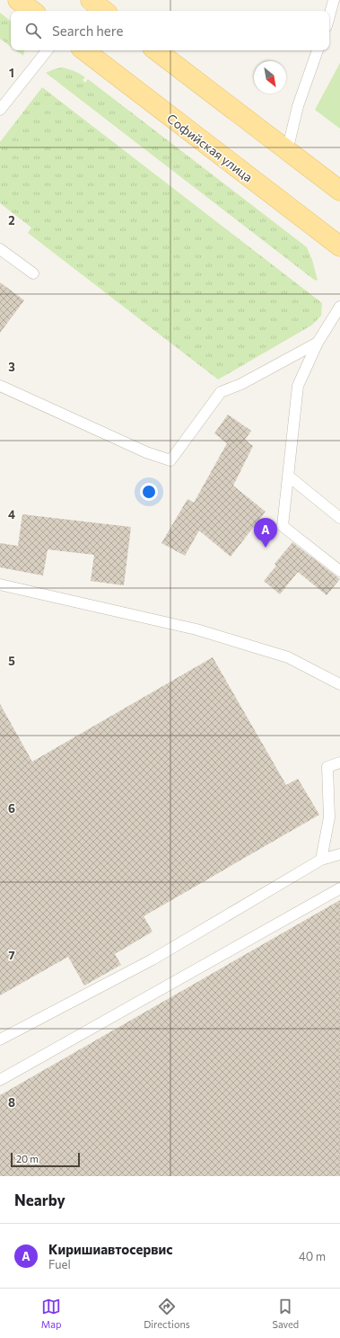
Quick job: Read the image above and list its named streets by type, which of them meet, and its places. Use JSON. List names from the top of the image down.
{
  "streets": {
    "main road": ["Софийская улица"]
  },
  "scale_bar": "20 m",
  "north": "bottom right",
  "page": {
    "search": "Search here",
    "pins": "A",
    "scale": "20 m",
    "heading": "Nearby",
    "list": [
      {
        "mark": "A",
        "name": "Киришиавтосервис",
        "note": "Fuel",
        "value": "40 m"
      }
    ],
    "nav": ["Map", "Directions", "Saved"]
  },
  "grid": {
    "rows": [
      "1",
      "2",
      "3",
      "4",
      "5",
      "6",
      "7",
      "8"
    ]
  }
}
